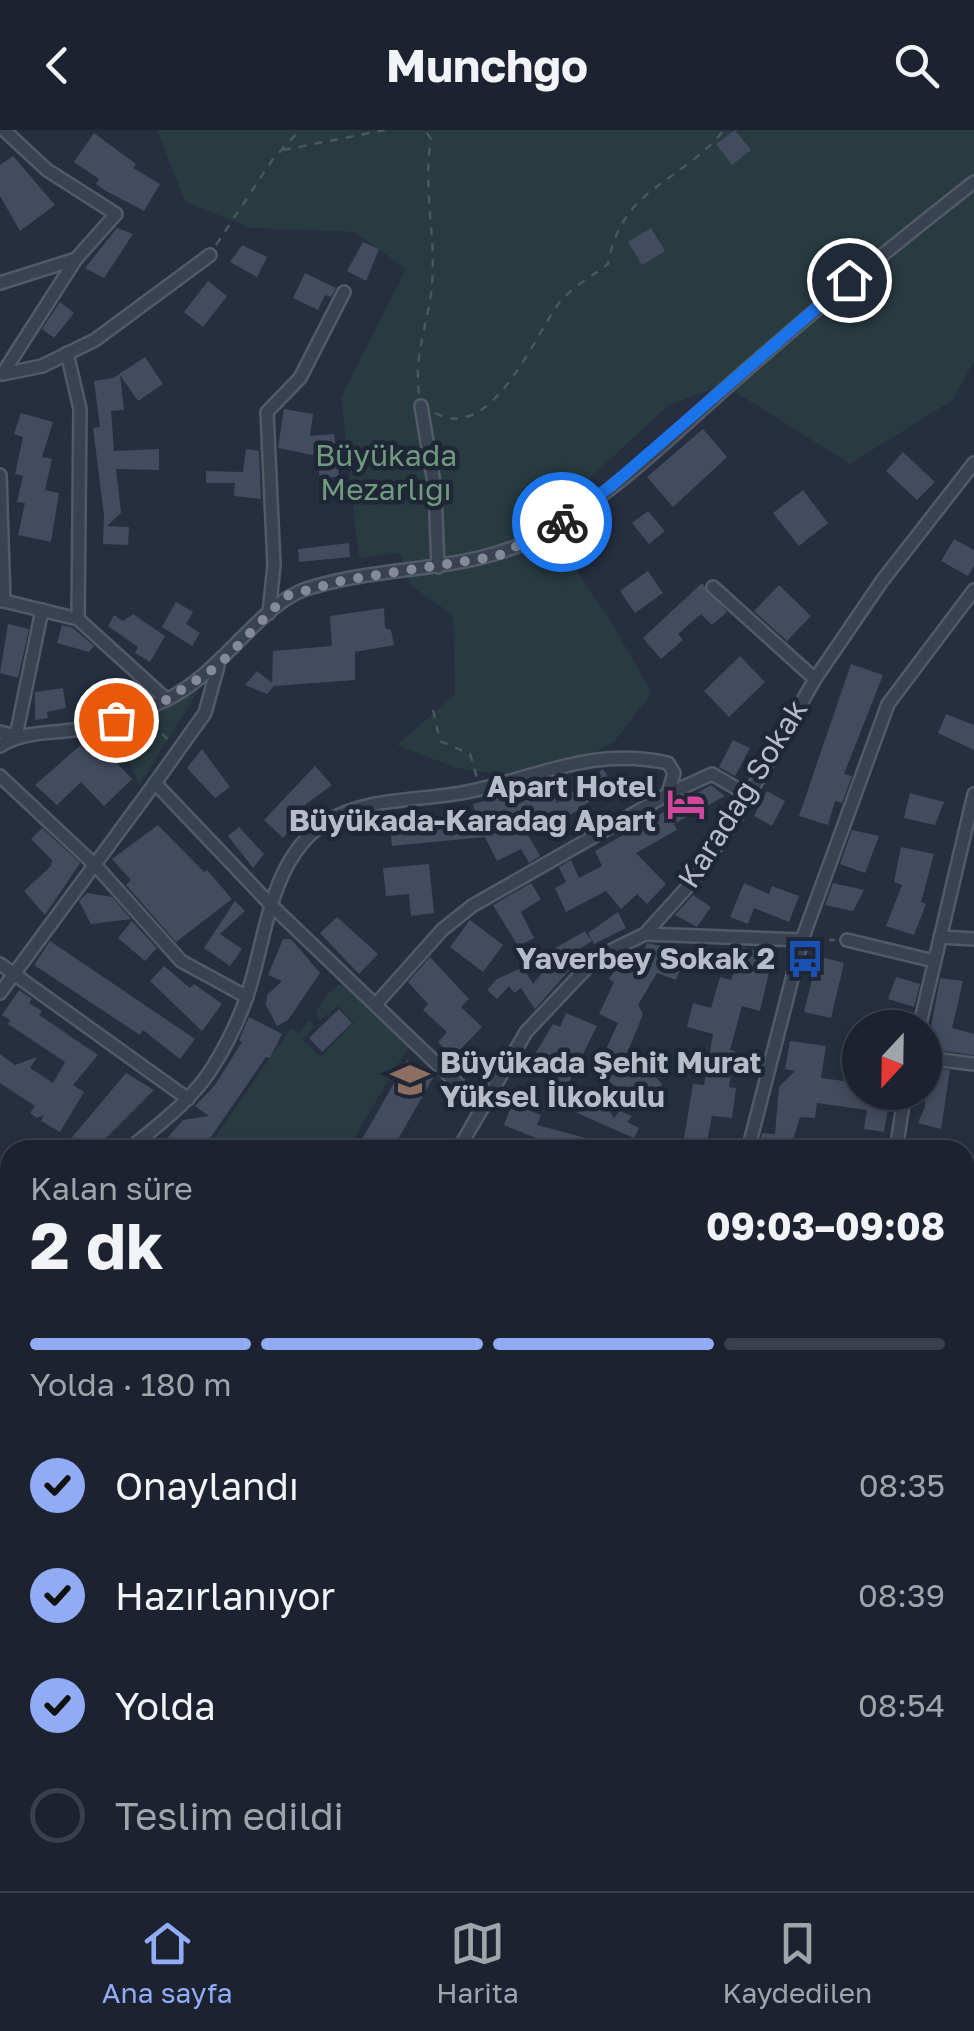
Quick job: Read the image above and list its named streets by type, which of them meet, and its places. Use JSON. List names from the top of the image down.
{
  "streets": {
    "street": ["Karadağ Sokak"]
  },
  "parks": ["Büyükada Mezarlığı"],
  "places": {
    "hotel": ["Apart Hotel Büyükada-Karadağ Apart"],
    "bus stop": ["Yaverbey Sokak 2"],
    "school or university": ["Büyükada Şehit Murat Yüksel İlkokulu"]
  },
  "north": "bottom",
  "page": {
    "header": "Munchgo",
    "heading": ["2 dk", "Kalan süre", "09:03–09:08"],
    "bar": "Yolda · 180 m",
    "list": [
      ["Onaylandı", "08:35"],
      ["Hazırlanıyor", "08:39"],
      ["Yolda", "08:54"],
      "Teslim edildi"
    ],
    "tabs": ["Ana sayfa", "Harita", "Kaydedilen"]
  }
}
